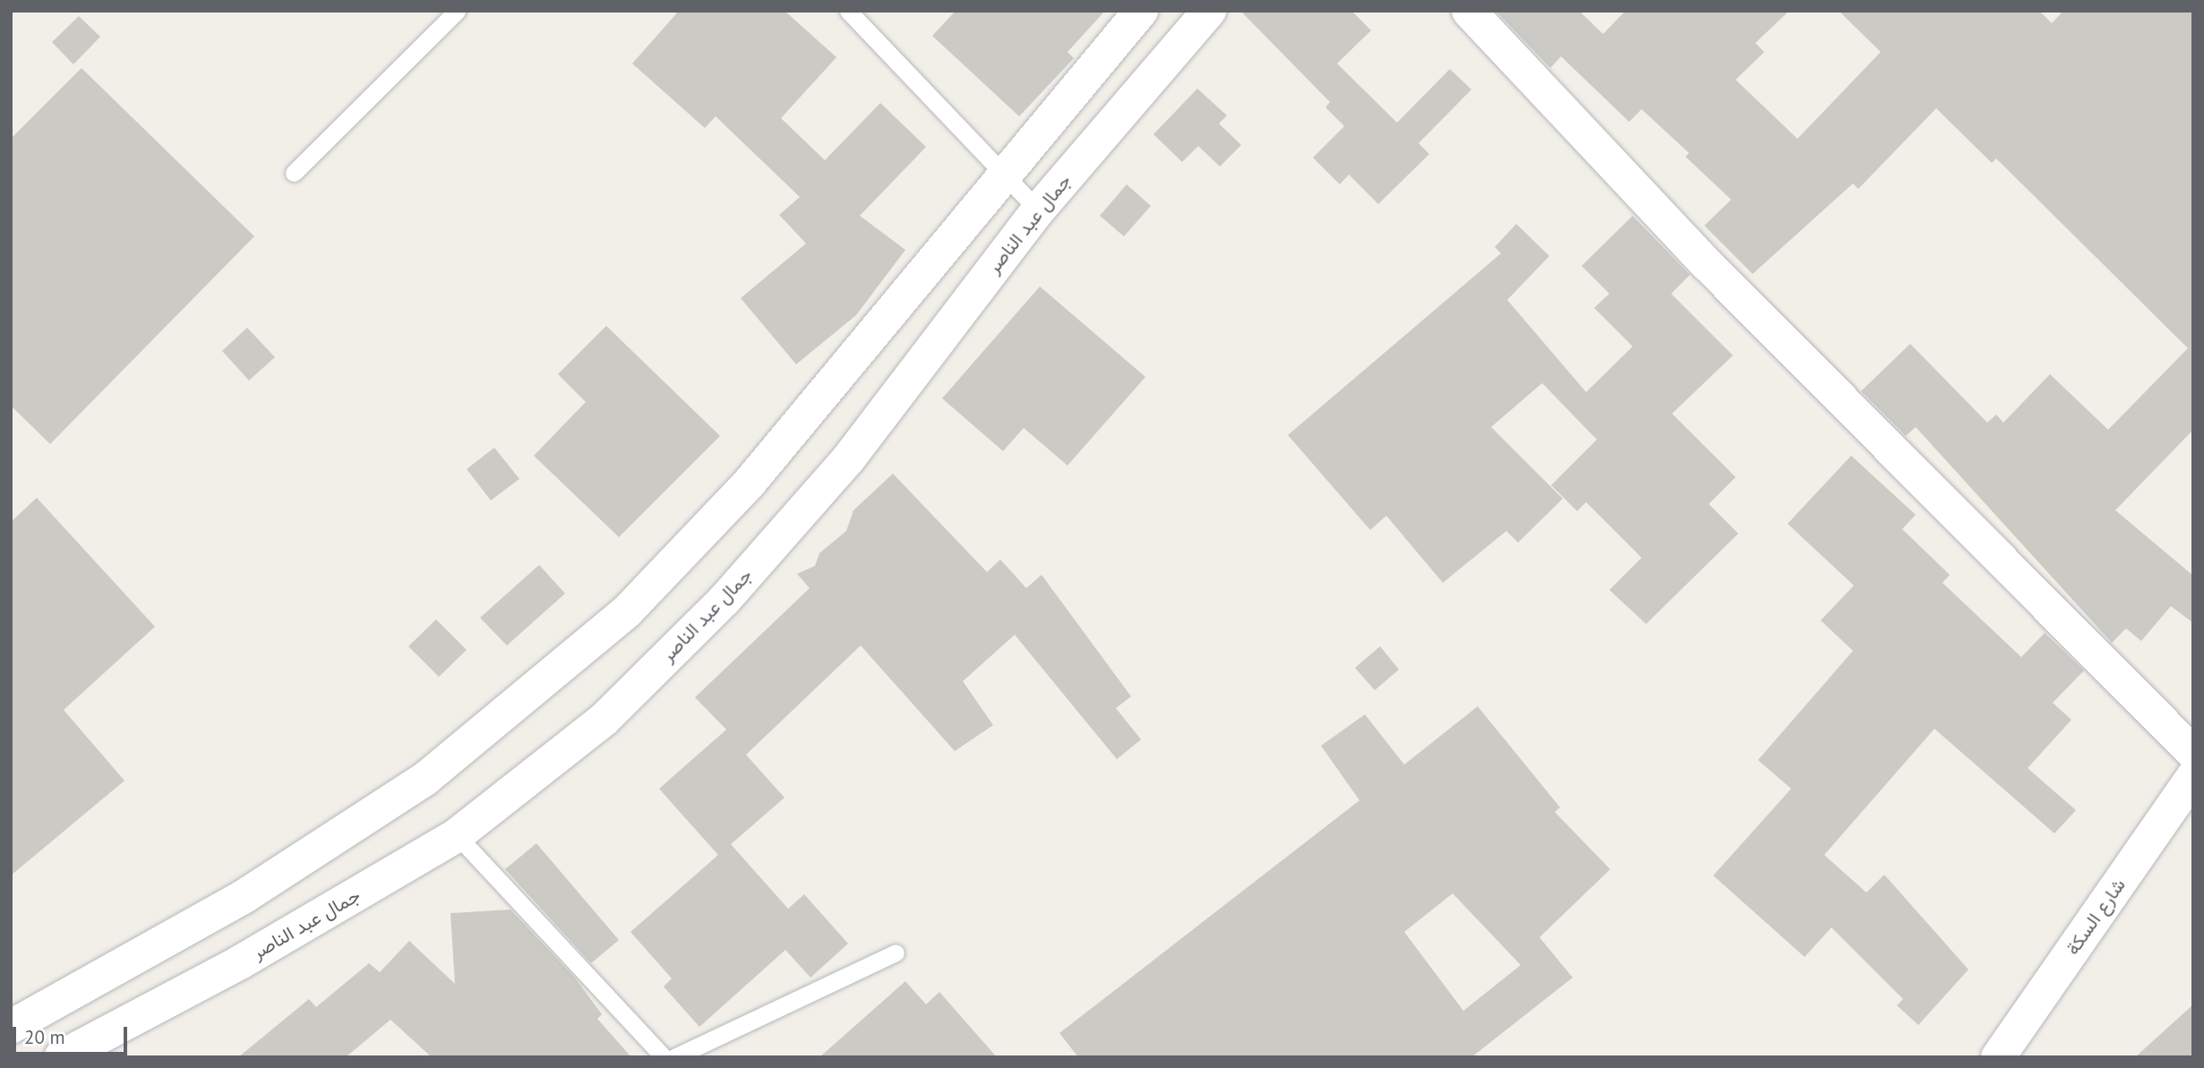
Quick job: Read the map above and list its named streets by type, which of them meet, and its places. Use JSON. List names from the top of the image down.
{
  "streets": {
    "main road": ["جمال عبد الناصر", "شارع السكة"]
  },
  "scale_bar": "20 m"
}
